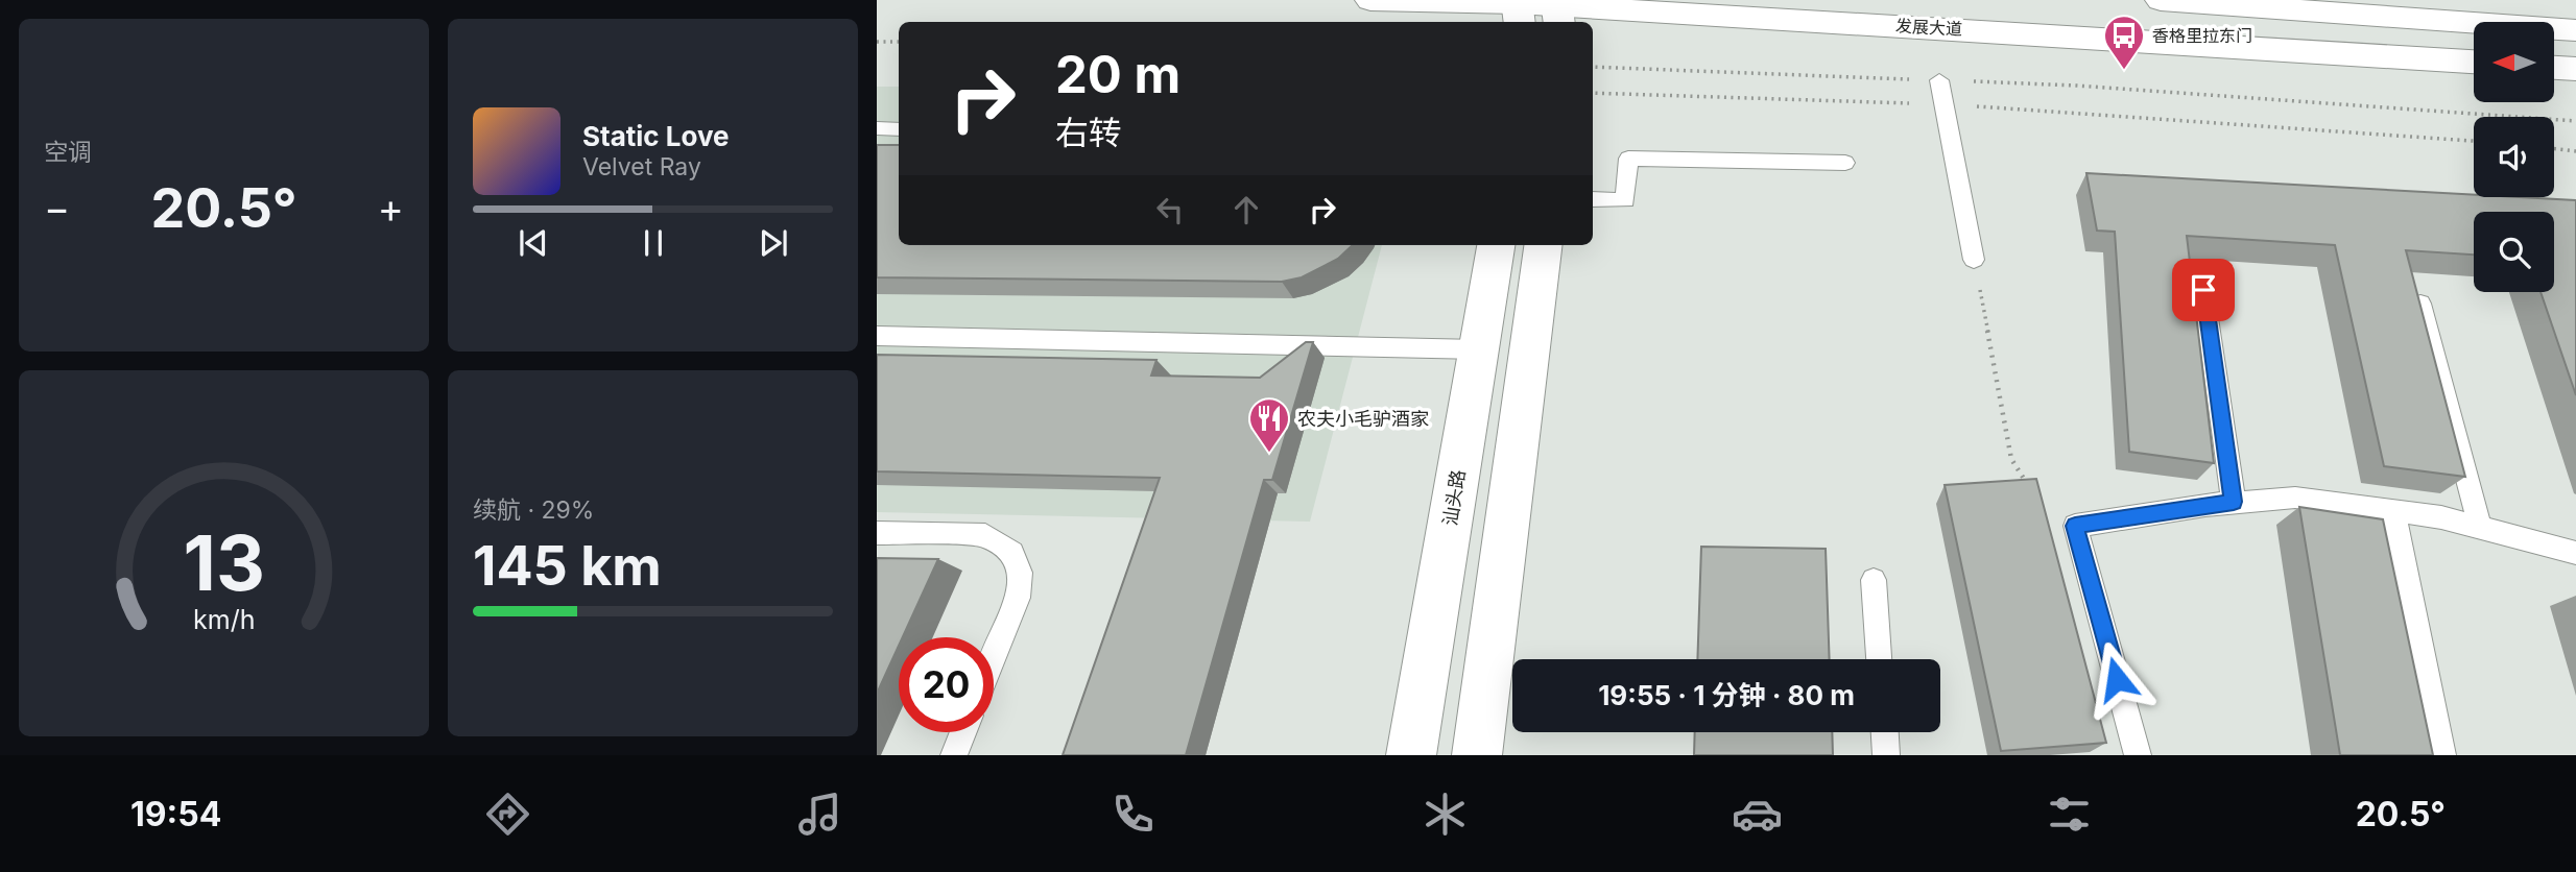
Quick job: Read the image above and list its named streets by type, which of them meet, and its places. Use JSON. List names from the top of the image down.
{
  "streets": {
    "main road": ["发展大道", "汕头路"]
  },
  "places": {
    "bus stop": ["香格里拉东门"],
    "restaurant": ["农夫小毛驴酒家"]
  },
  "north": "left",
  "page": {
    "tile": [
      "空调",
      ["续航 · 29%", "145 km"]
    ],
    "turn": ["20 m", "右转"],
    "song": ["Static Love", "Velvet Ray"],
    "heat": ["−", "20.5°", "+"],
    "limit": "20",
    "trip": "19:55 · 1 分钟 · 80 m",
    "tabs": ["19:54", "20.5°"],
    "gauge": ["13", "km/h"]
  }
}
